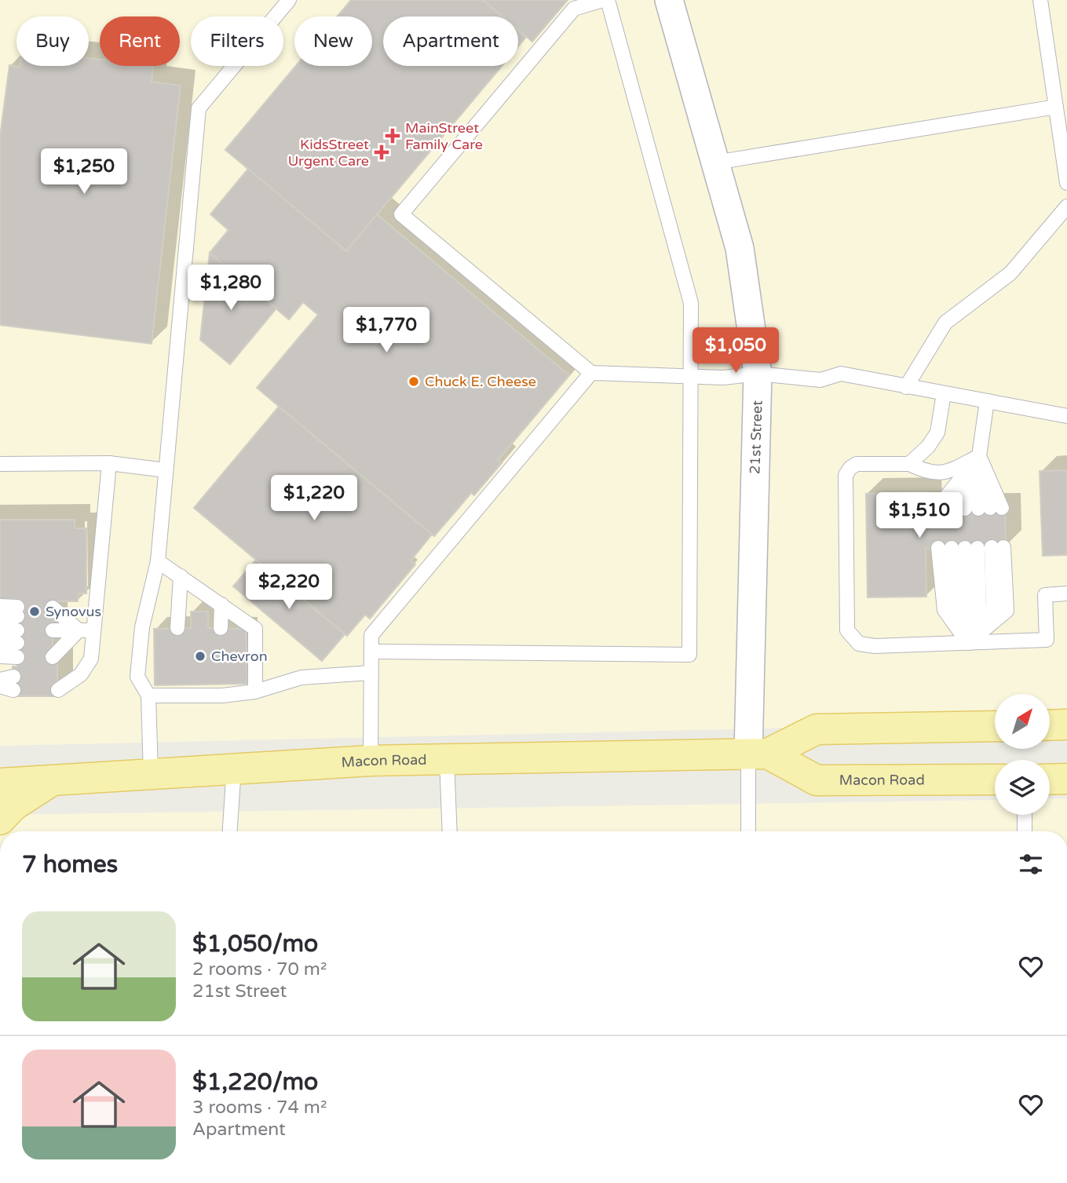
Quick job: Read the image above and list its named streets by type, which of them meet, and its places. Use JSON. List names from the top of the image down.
{
  "streets": {
    "main road": ["Macon Road"],
    "street": ["21st Street"]
  },
  "crossings": [
    ["21st Street", "Macon Road"]
  ],
  "places": {
    "health": ["MainStreet Family Care", "KidsStreet Urgent Care"],
    "other": ["Chuck E. Cheese", "Synovus", "Chevron"]
  },
  "north": "top right",
  "page": {
    "chip": [
      "Buy",
      "Rent",
      "Filters",
      "New",
      "Apartment"
    ],
    "price": [
      "$1,250",
      "$1,280",
      "$1,770",
      "$1,050",
      "$1,220",
      "$1,510",
      "$2,220"
    ],
    "heading": "7 homes",
    "list": [
      {
        "name": "$1,050/mo",
        "note": "2 rooms · 70 m² · 21st Street"
      },
      {
        "name": "$1,220/mo",
        "note": "3 rooms · 74 m² · Apartment"
      }
    ]
  }
}
